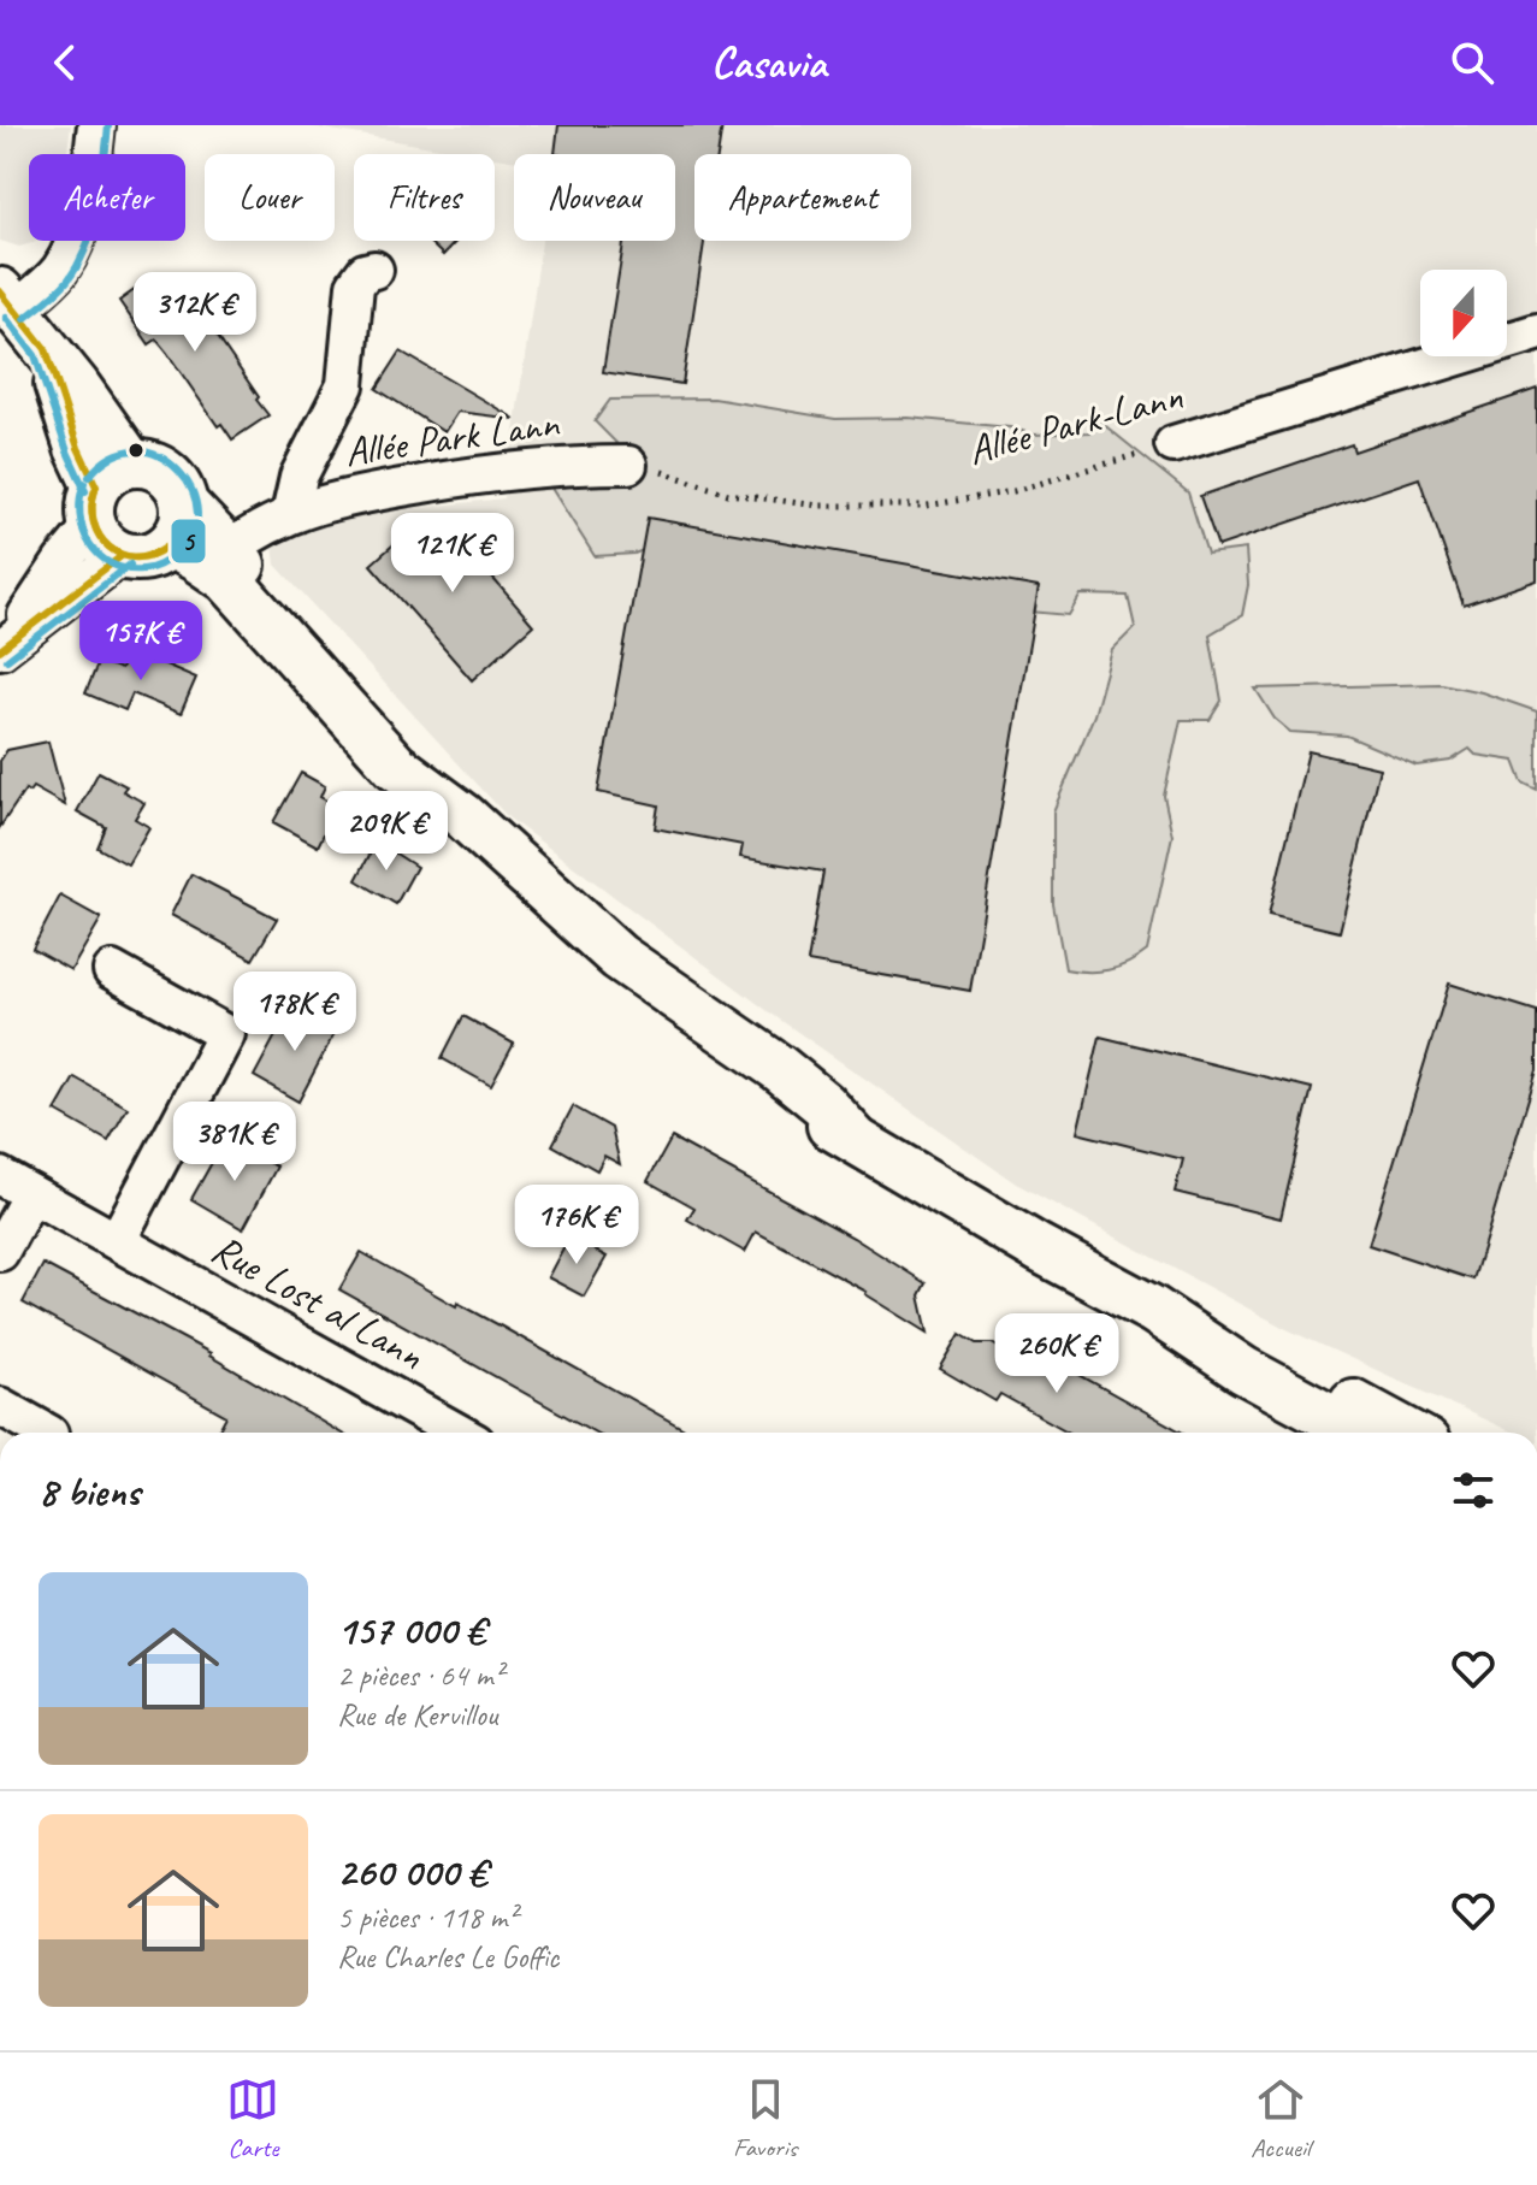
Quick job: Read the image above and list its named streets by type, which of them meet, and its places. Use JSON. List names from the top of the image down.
{
  "streets": {
    "street": ["Allée Park-Lann", "Allée Park Lann", "Rue Lost al Lann"]
  },
  "crossings": [
    ["Allée Park-Lann", "Allée Park Lann"]
  ],
  "lines": ["transit line 5"],
  "north": "bottom",
  "page": {
    "header": "Casavia",
    "chip": [
      "Acheter",
      "Louer",
      "Filtres",
      "Nouveau",
      "Appartement"
    ],
    "price": [
      "312K €",
      "121K €",
      "157K €",
      "209K €",
      "178K €",
      "381K €",
      "176K €",
      "260K €"
    ],
    "heading": "8 biens",
    "list": [
      {
        "name": "157 000 €",
        "note": "2 pièces · 64 m² · Rue de Kervillou"
      },
      {
        "name": "260 000 €",
        "note": "5 pièces · 118 m² · Rue Charles Le Goffic"
      }
    ],
    "tabs": ["Carte", "Favoris", "Accueil"]
  }
}
